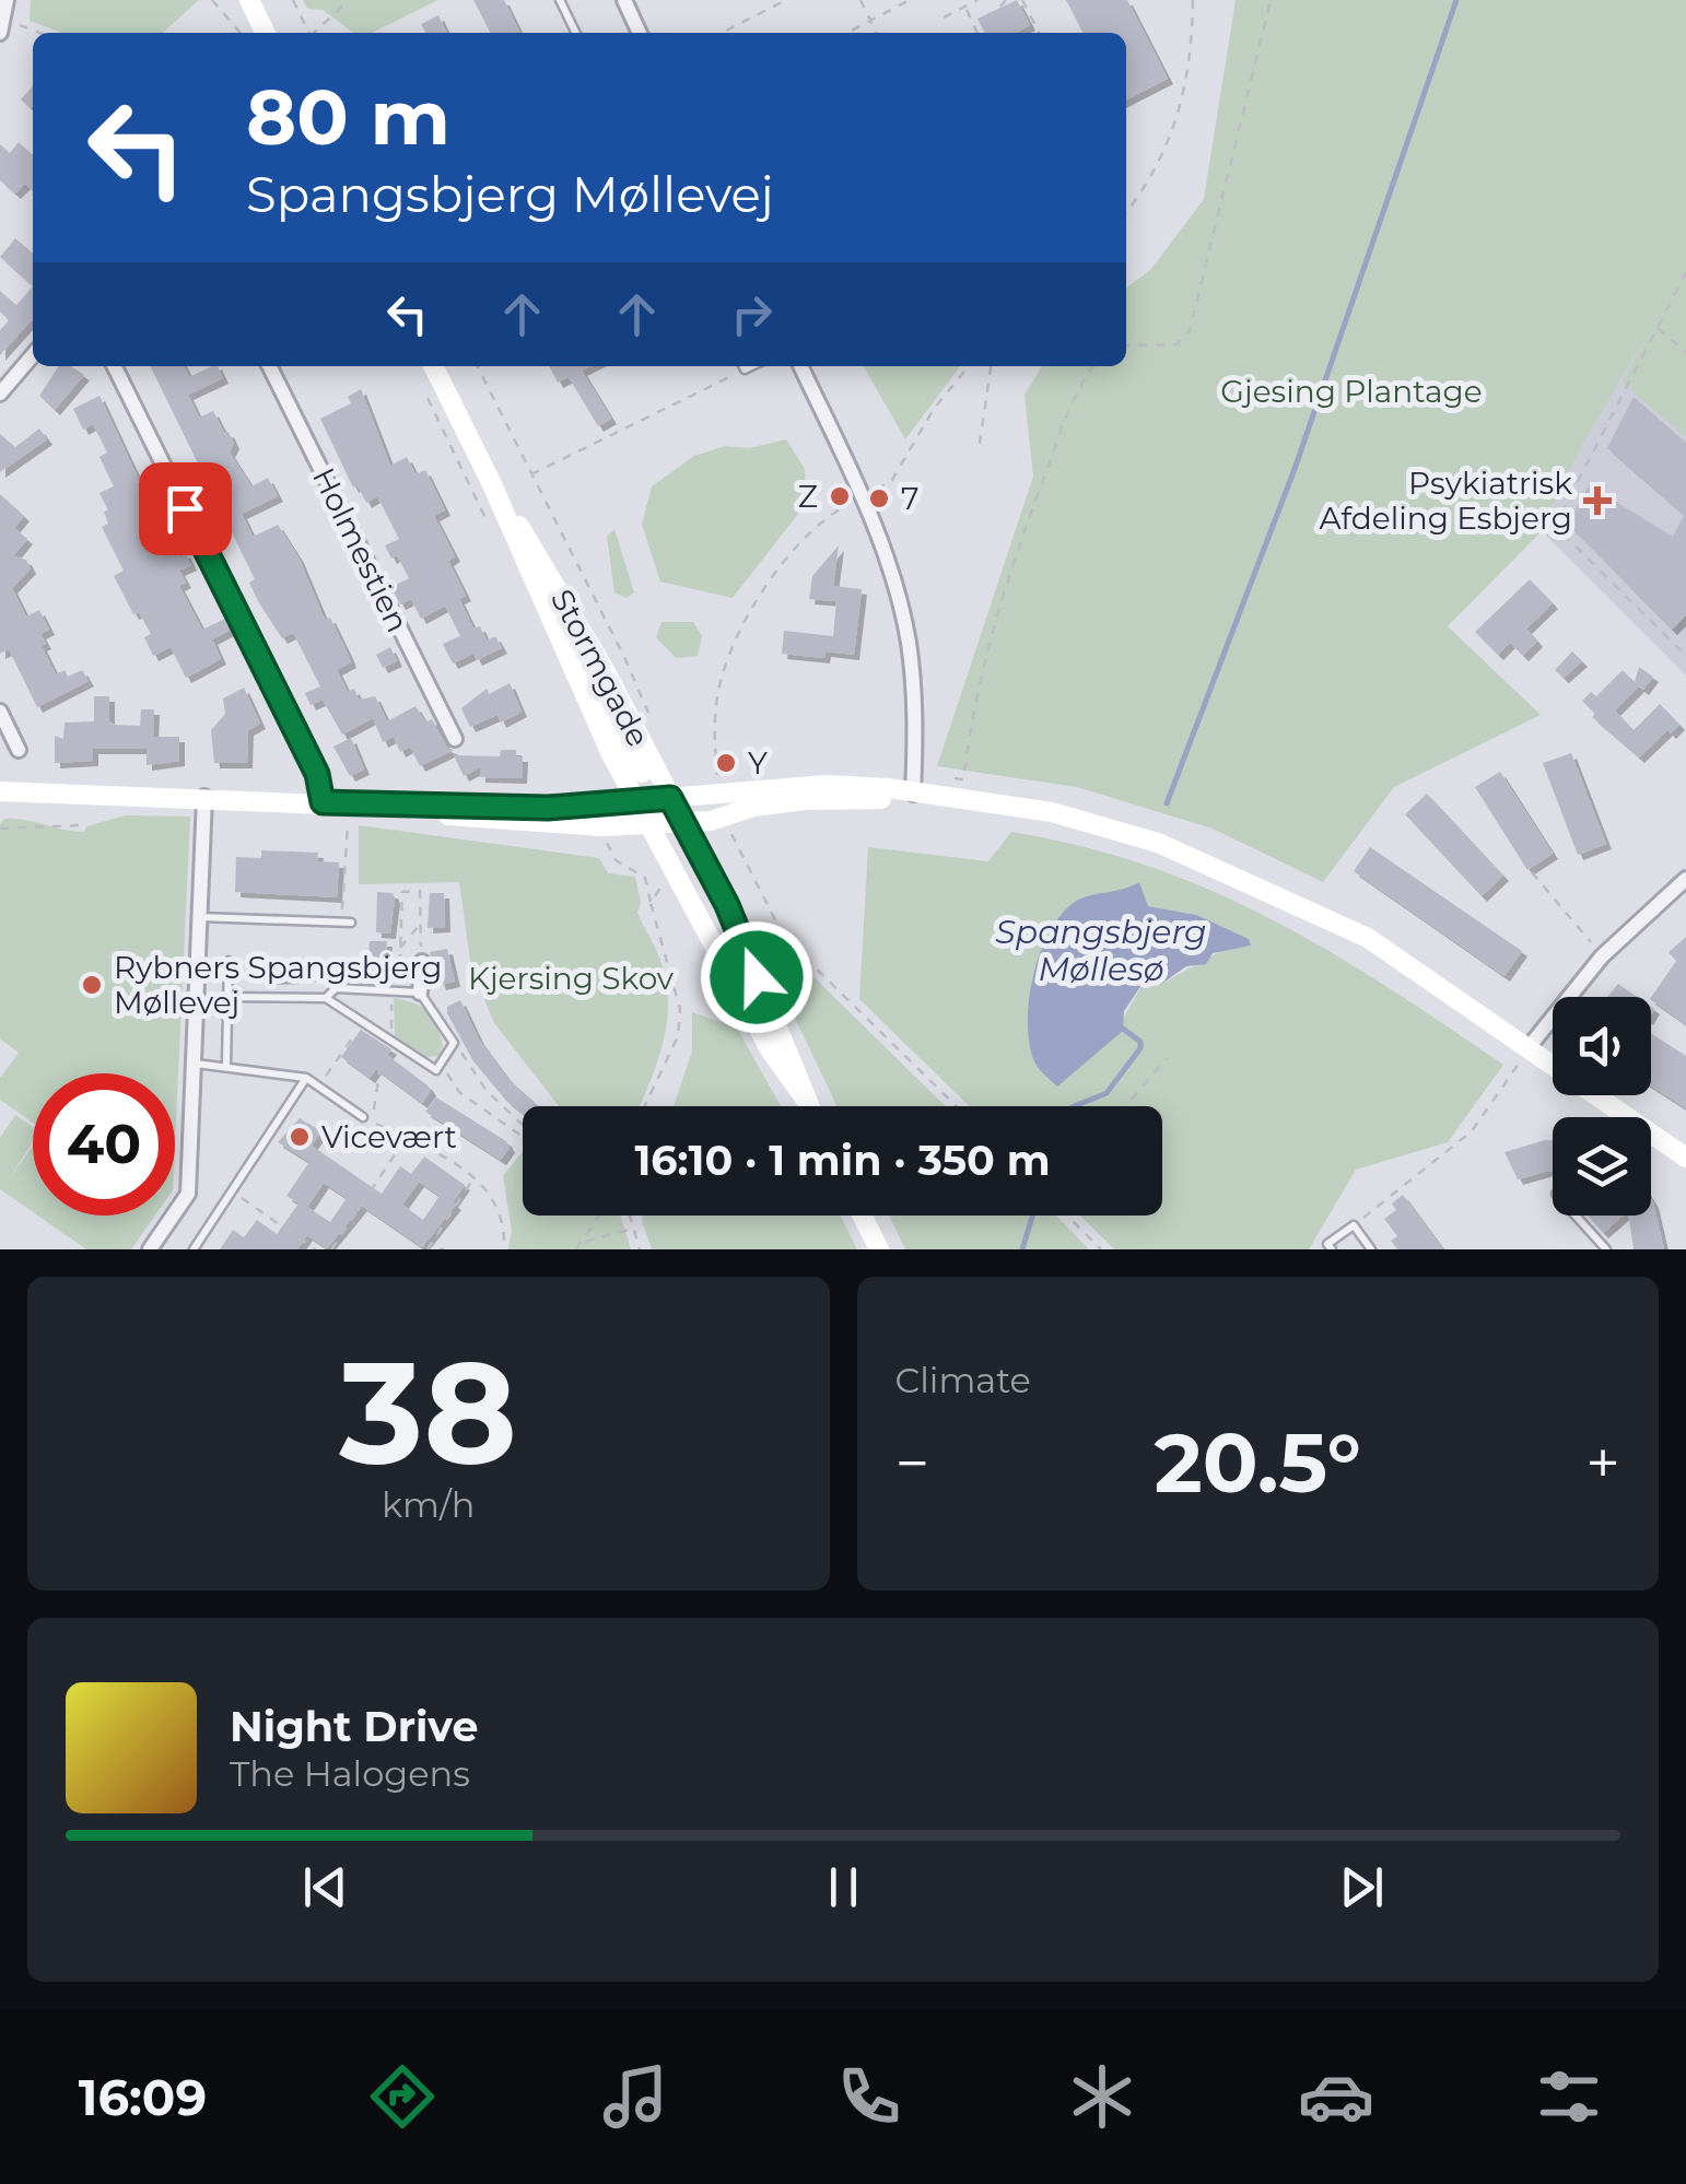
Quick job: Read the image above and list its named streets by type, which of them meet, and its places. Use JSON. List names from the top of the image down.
{
  "streets": {
    "street": ["Holmestien", "Stormgade"]
  },
  "water": ["Spangsbjerg Møllesø"],
  "parks": ["Gjesing Plantage", "Kjersing Skov"],
  "places": {
    "other": [
      "Z",
      "7",
      "Y",
      "Rybners Spangsbjerg Møllevej",
      "Vicevært"
    ],
    "health": ["Psykiatrisk Afdeling Esbjerg"]
  },
  "page": {
    "turn": ["80 m", "Spangsbjerg Møllevej"],
    "limit": "40",
    "trip": "16:10 · 1 min · 350 m",
    "tile": [
      ["38", "km/h"],
      "Climate"
    ],
    "heat": ["−", "20.5°", "+"],
    "song": ["Night Drive", "The Halogens"],
    "tabs": "16:09"
  }
}
